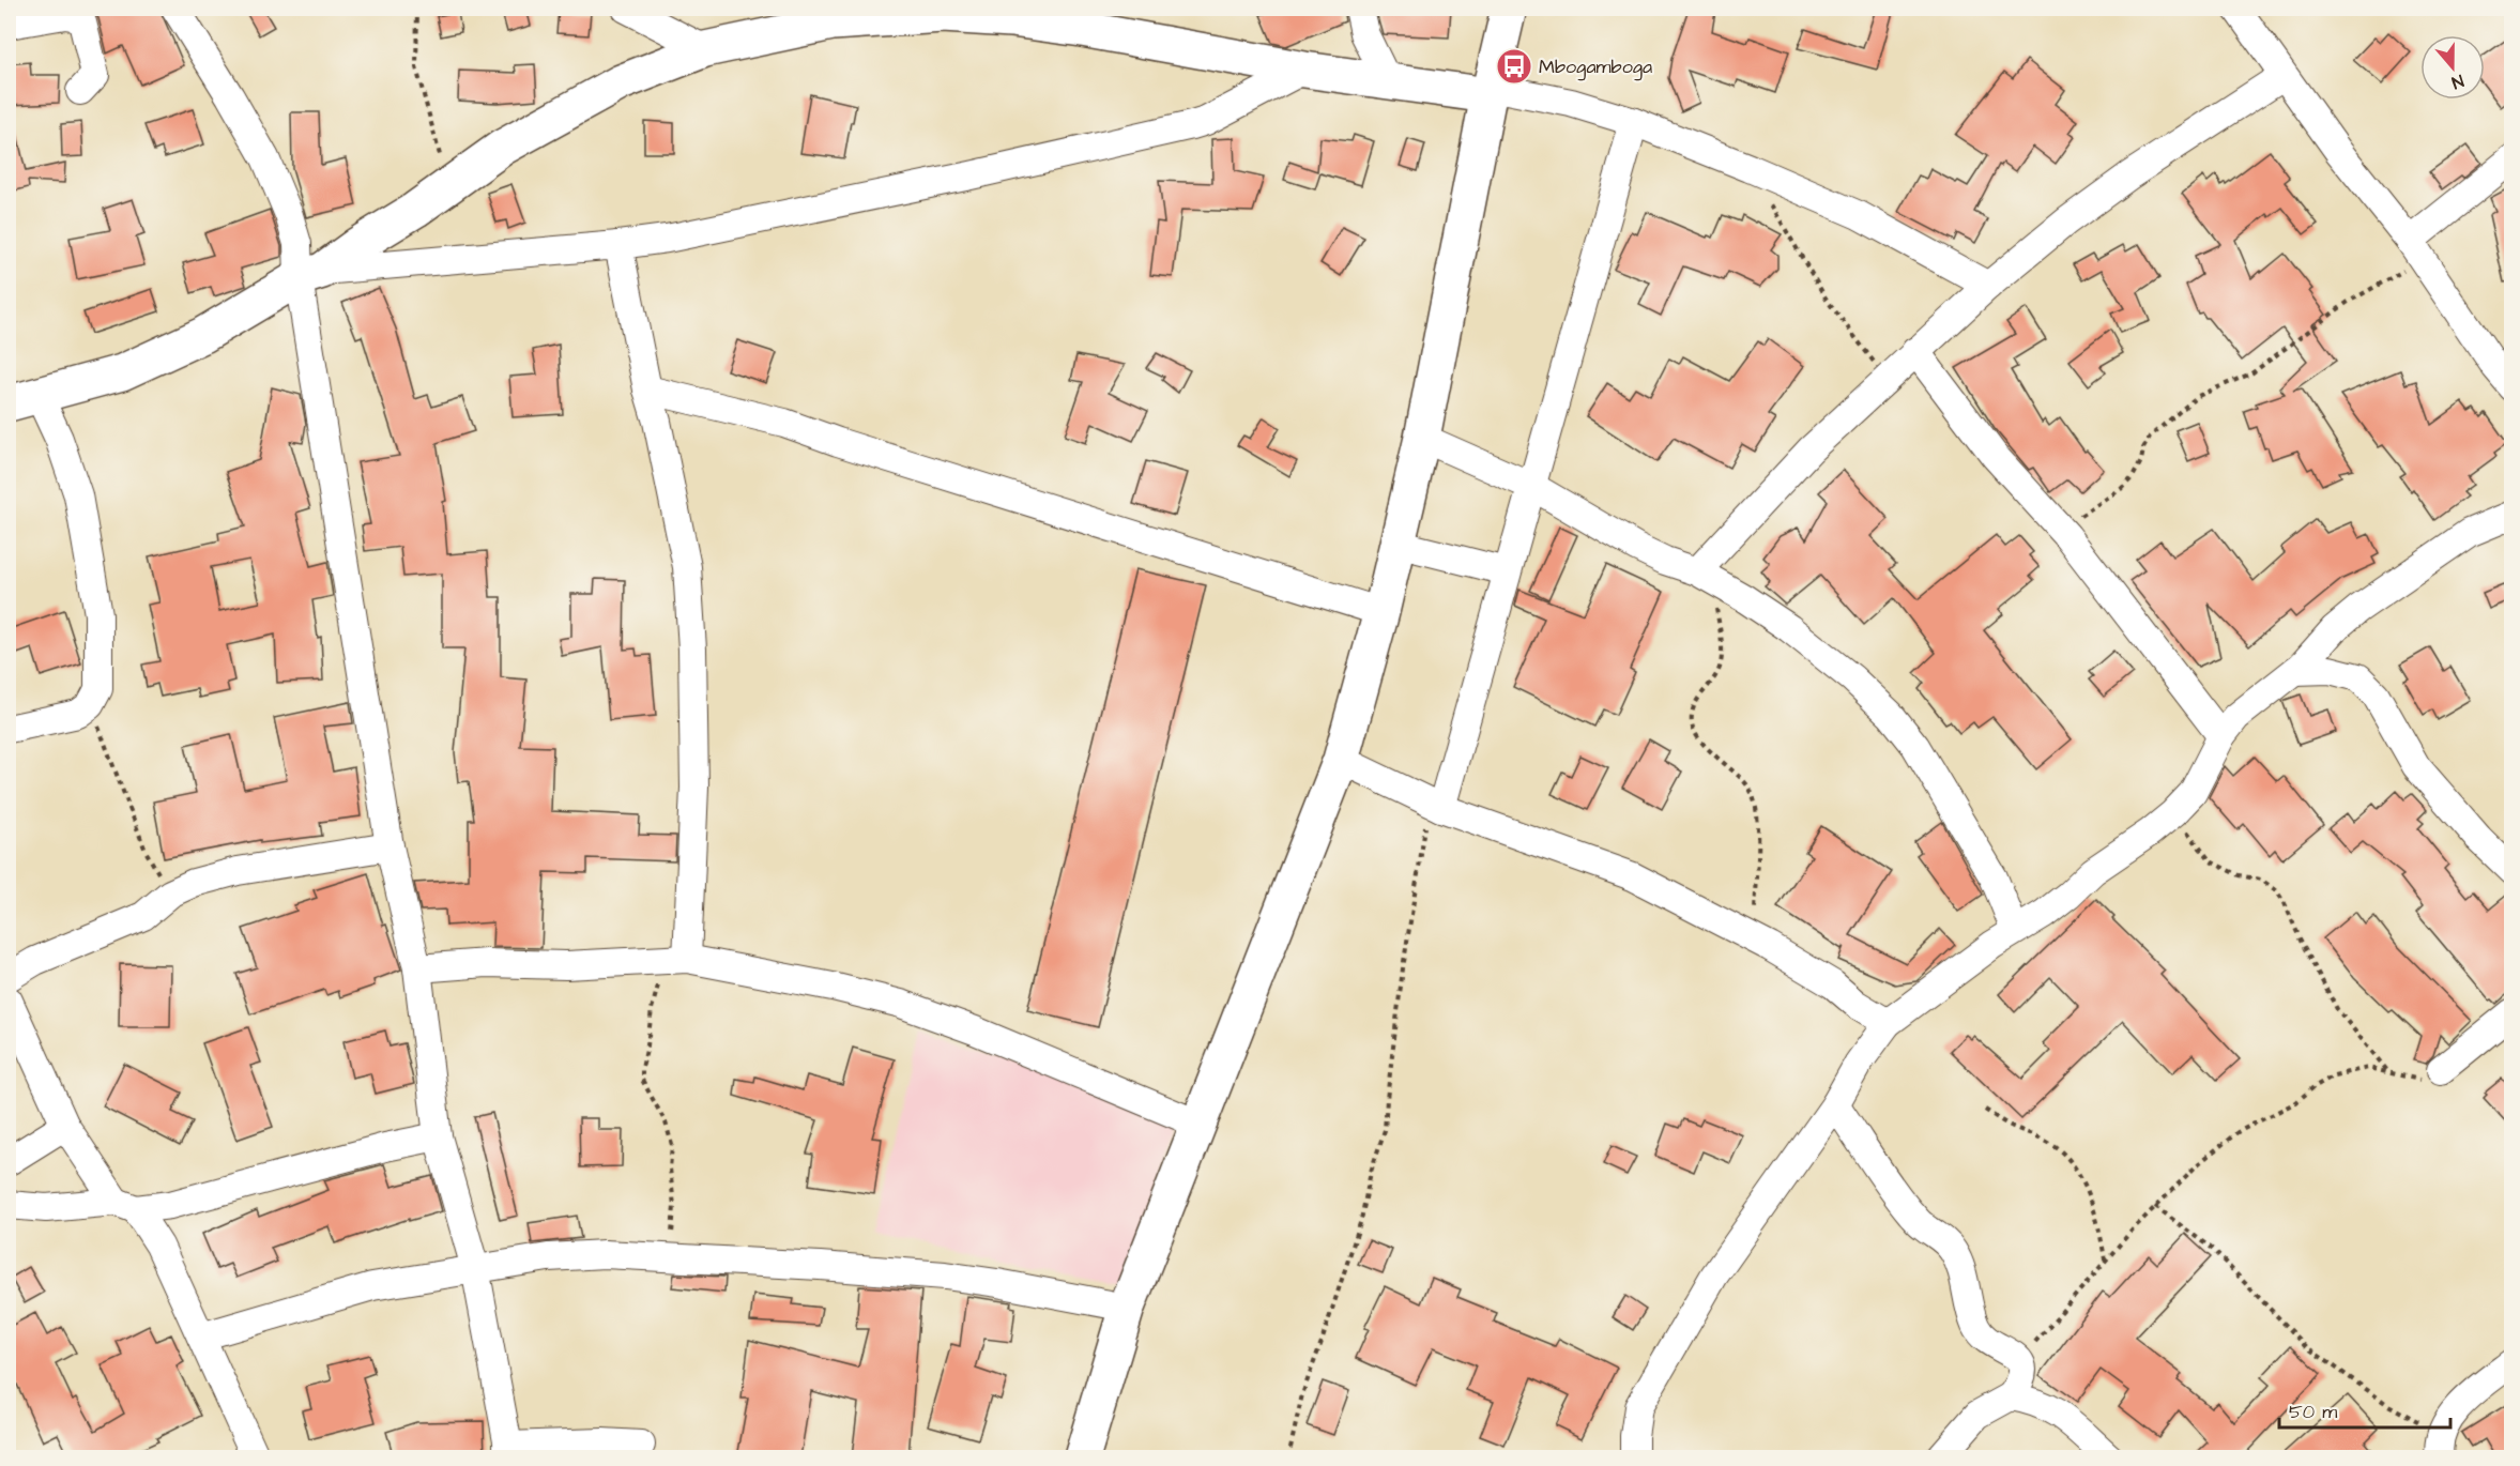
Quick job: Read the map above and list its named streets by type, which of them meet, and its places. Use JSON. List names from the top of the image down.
{
  "places": {
    "bus stop": ["Mbogamboga"]
  },
  "scale_bar": "50 m",
  "north": "bottom"
}
